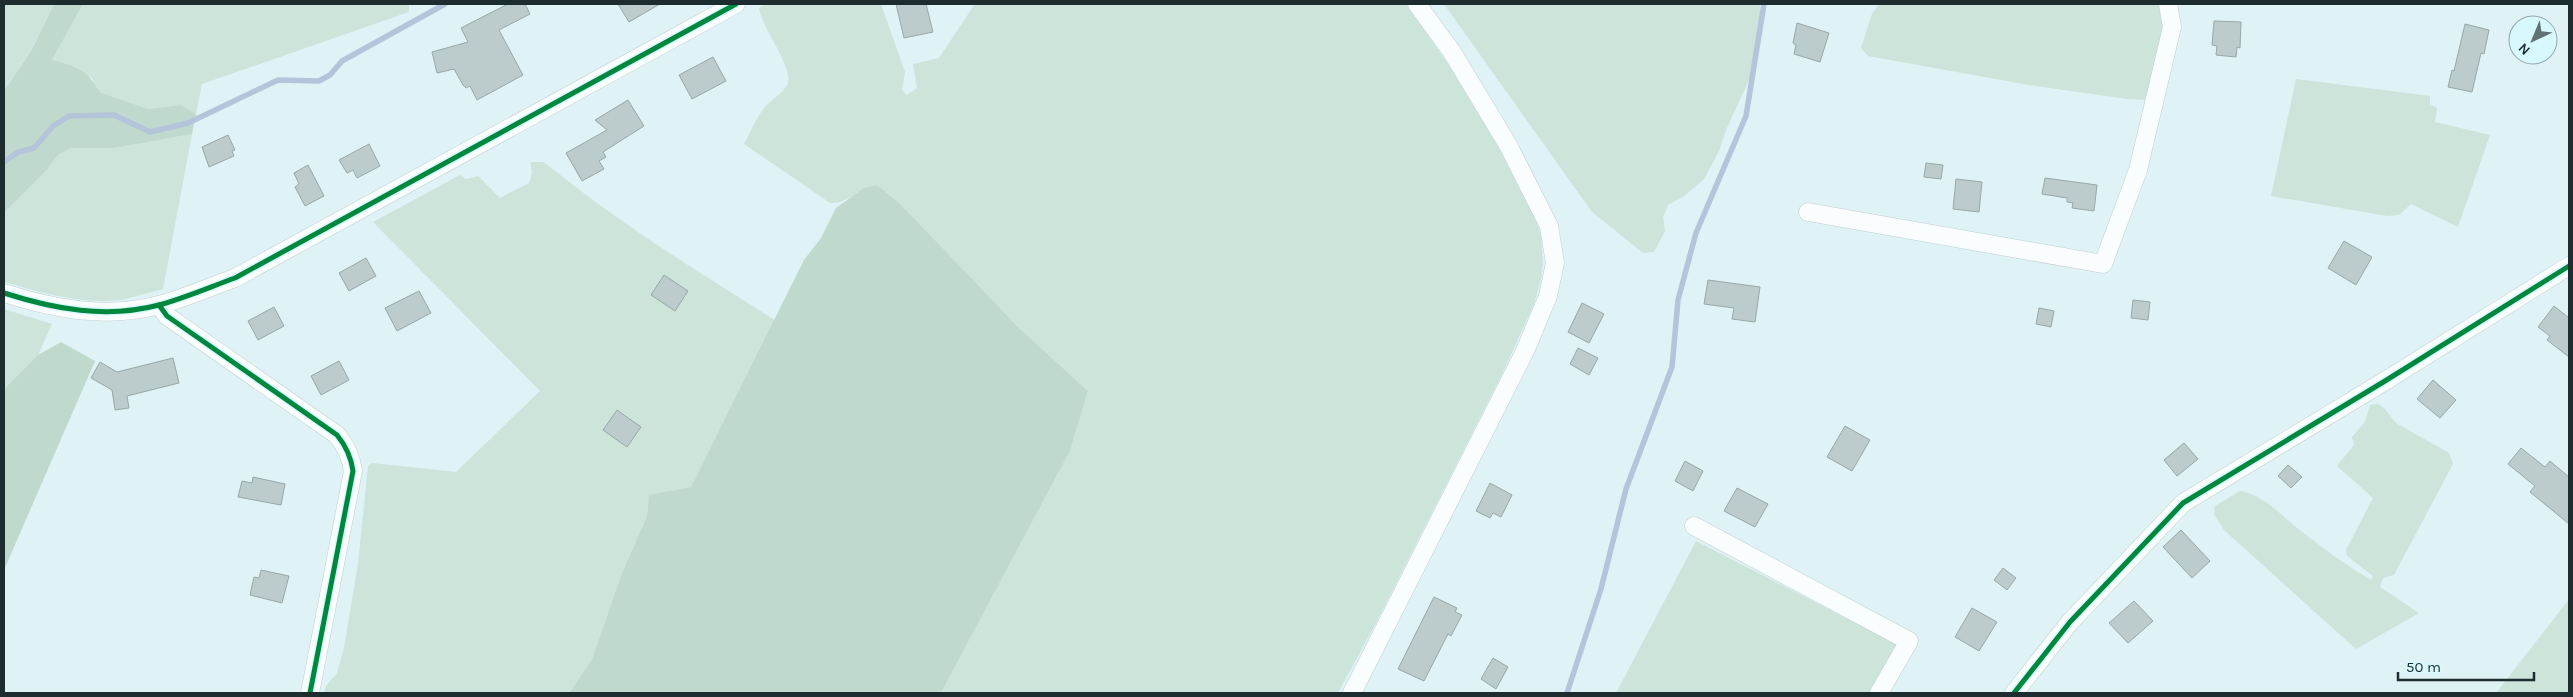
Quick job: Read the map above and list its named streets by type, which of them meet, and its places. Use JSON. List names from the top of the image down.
{
  "scale_bar": "50 m",
  "north": "bottom left"
}
